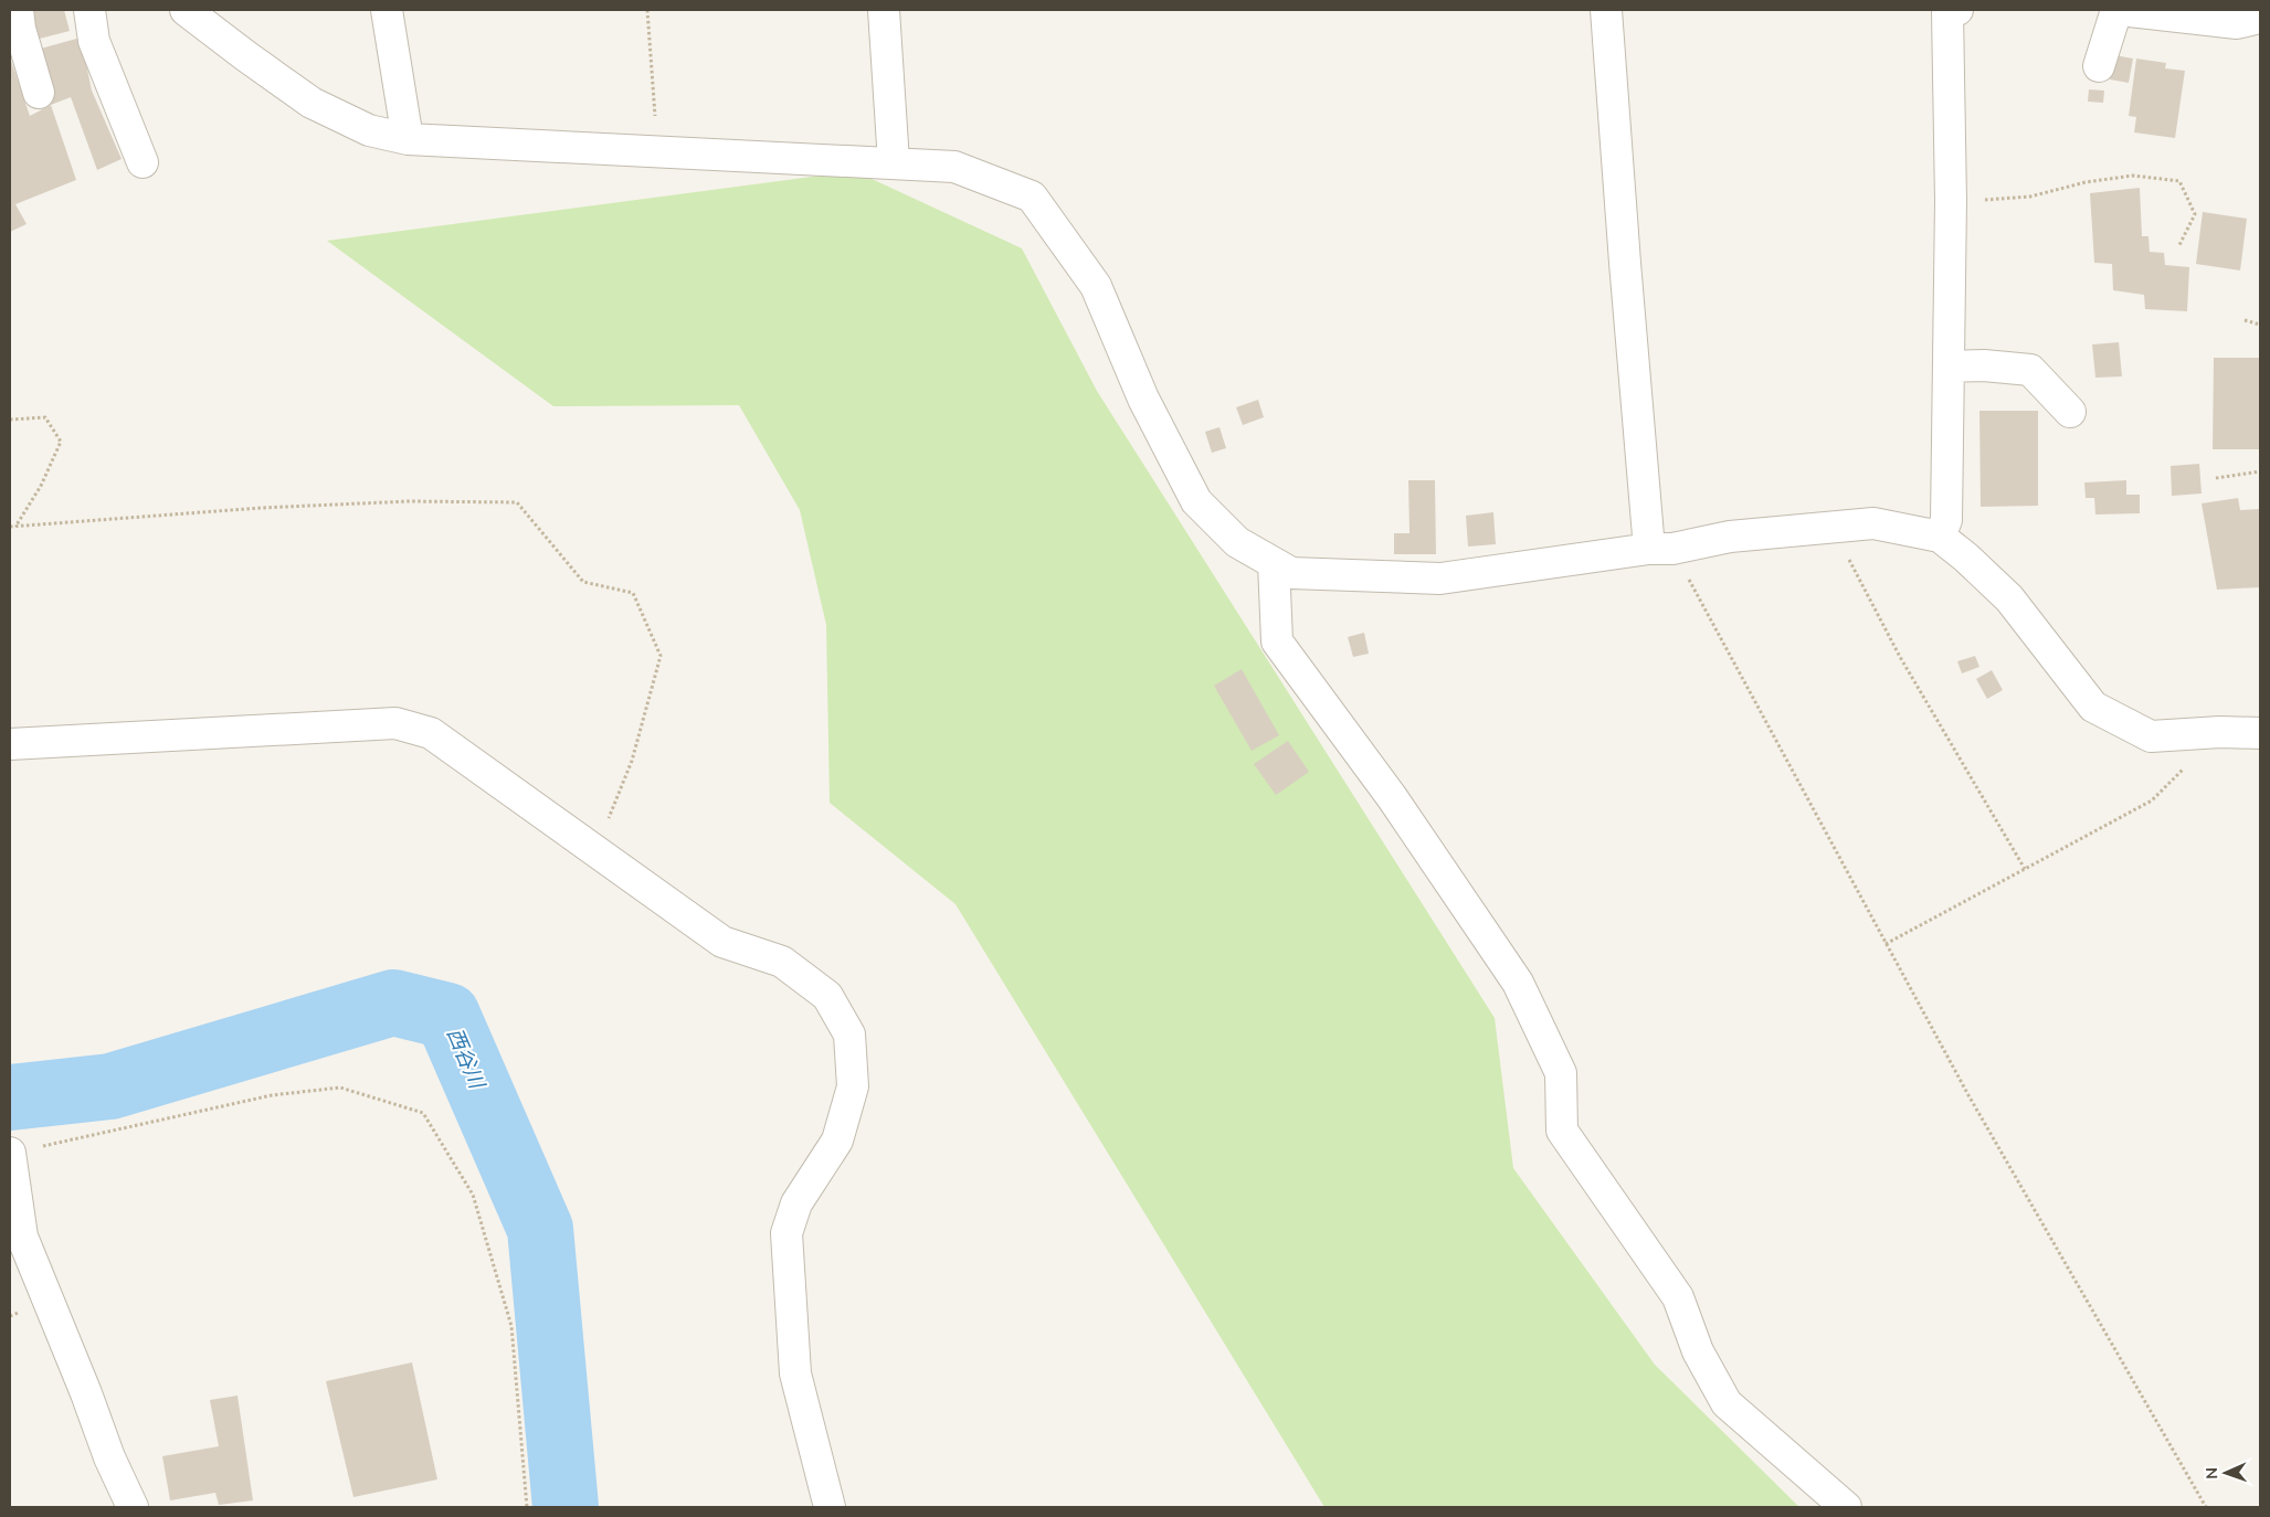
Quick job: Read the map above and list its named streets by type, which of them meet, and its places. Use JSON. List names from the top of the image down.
{
  "water": ["西谷川"],
  "north": "left"
}
